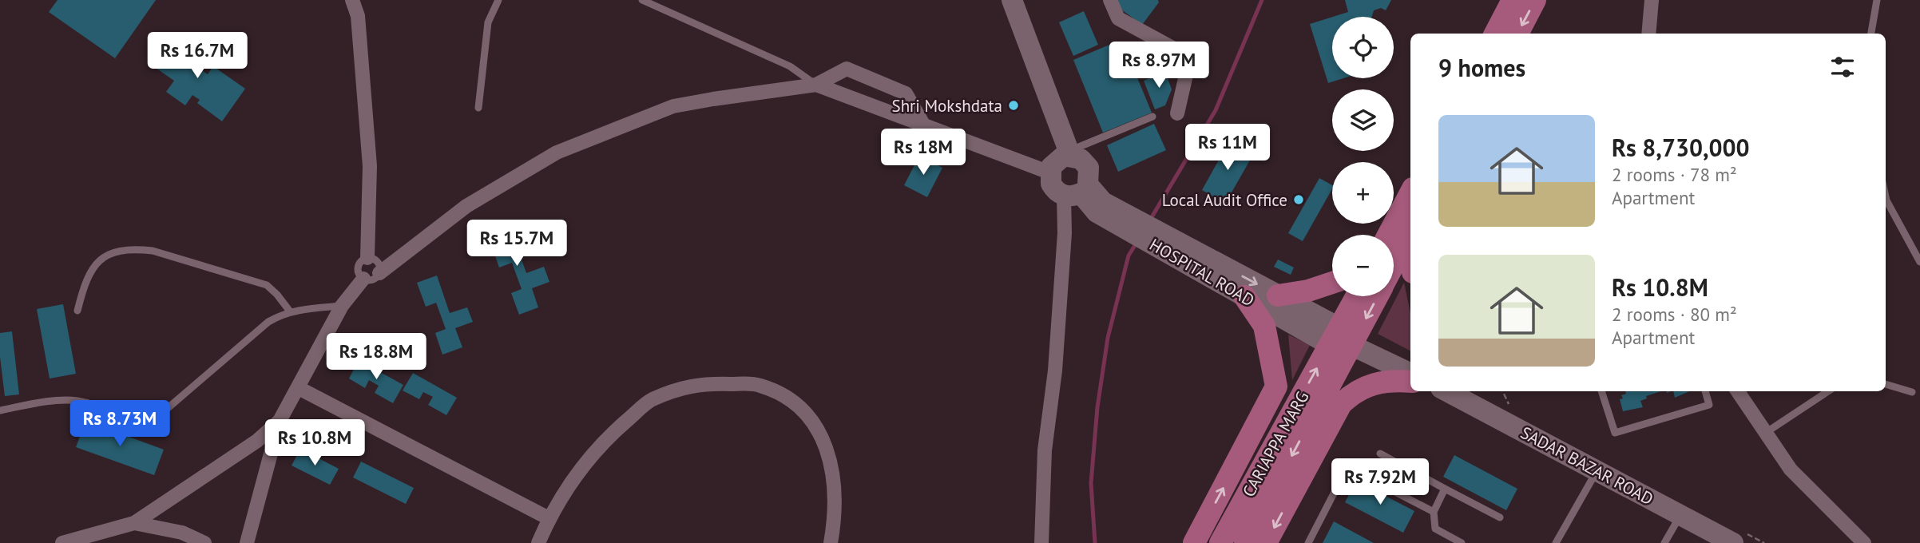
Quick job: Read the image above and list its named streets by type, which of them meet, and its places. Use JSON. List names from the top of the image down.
{
  "streets": {
    "main road": ["CARIAPPA MARG"],
    "street": ["HOSPITAL ROAD", "SADAR BAZAR ROAD"]
  },
  "crossings": [
    ["HOSPITAL ROAD", "CARIAPPA MARG"]
  ],
  "places": ["Shri Mokshdata", "Local Audit Office"],
  "page": {
    "map_buttons": ["+", "−"],
    "price": [
      "Rs 16.7M",
      "Rs 8.97M",
      "Rs 11M",
      "Rs 18M",
      "Rs 15.7M",
      "Rs 18.8M",
      "Rs 8.73M",
      "Rs 10.8M",
      "Rs 7.92M"
    ],
    "heading": "9 homes",
    "list": [
      {
        "name": "Rs 8,730,000",
        "note": "2 rooms · 78 m² · Apartment"
      },
      {
        "name": "Rs 10.8M",
        "note": "2 rooms · 80 m² · Apartment"
      }
    ]
  }
}
